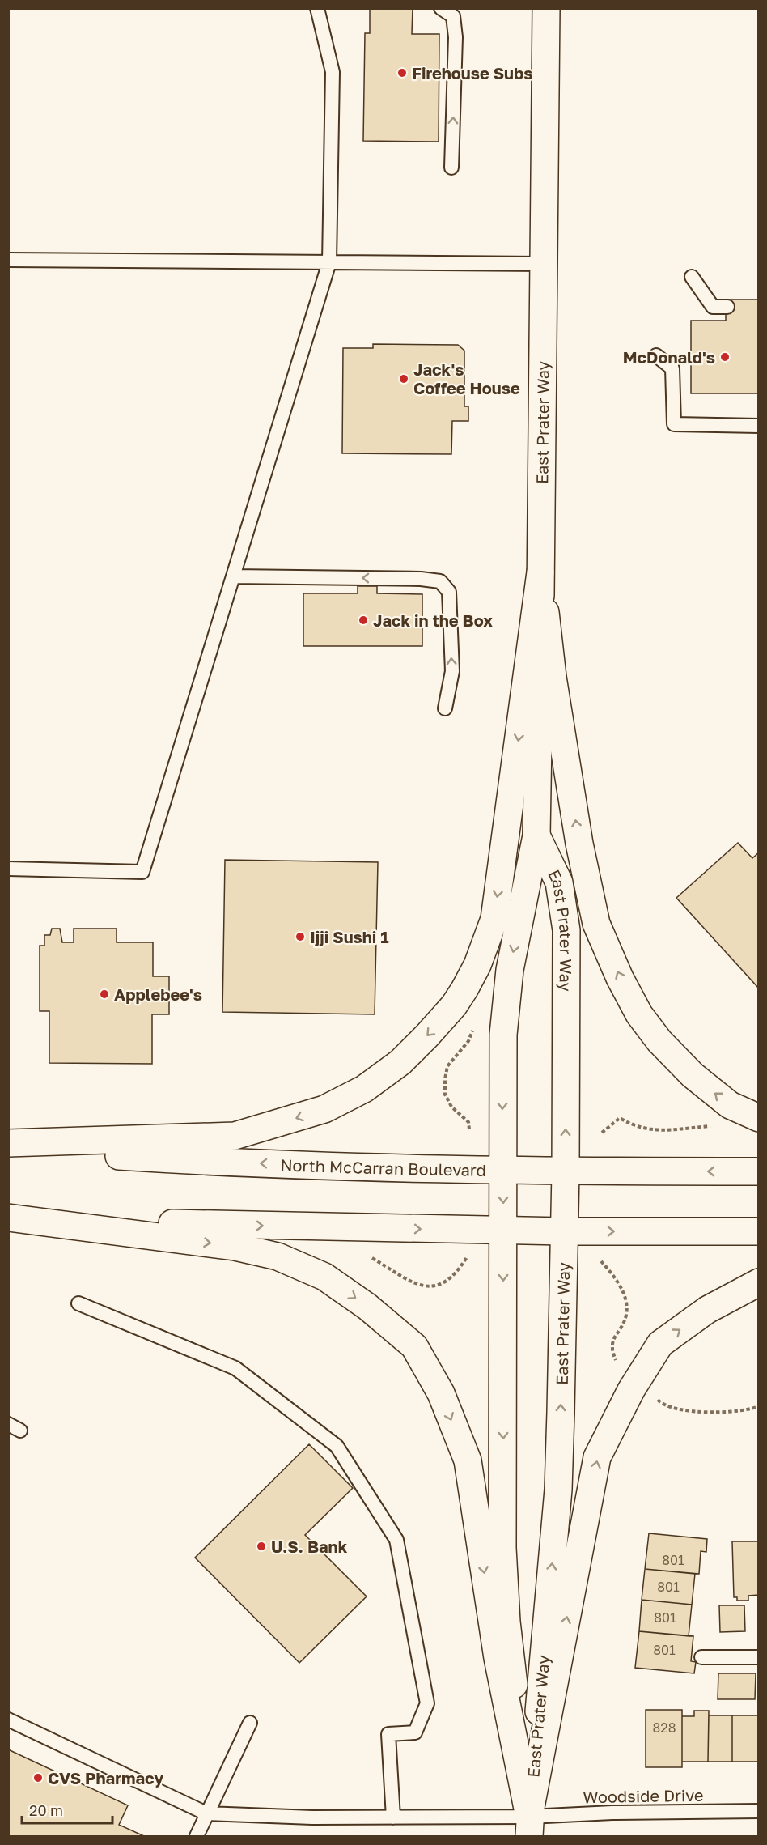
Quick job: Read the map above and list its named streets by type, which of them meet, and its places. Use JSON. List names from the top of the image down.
{
  "streets": {
    "main road": ["East Prater Way", "North McCarran Boulevard"],
    "lane": ["Woodside Drive"]
  },
  "crossings": [
    ["East Prater Way", "North McCarran Boulevard"],
    ["East Prater Way", "Woodside Drive"]
  ],
  "places": [
    "Firehouse Subs",
    "McDonald's",
    "Jack's Coffee House",
    "Jack in the Box",
    "Ijji Sushi 1",
    "Applebee's",
    "U.S. Bank",
    "CVS Pharmacy"
  ],
  "house_numbers": [
    "801",
    "801",
    "801",
    "801",
    "828"
  ],
  "scale_bar": "20 m"
}
